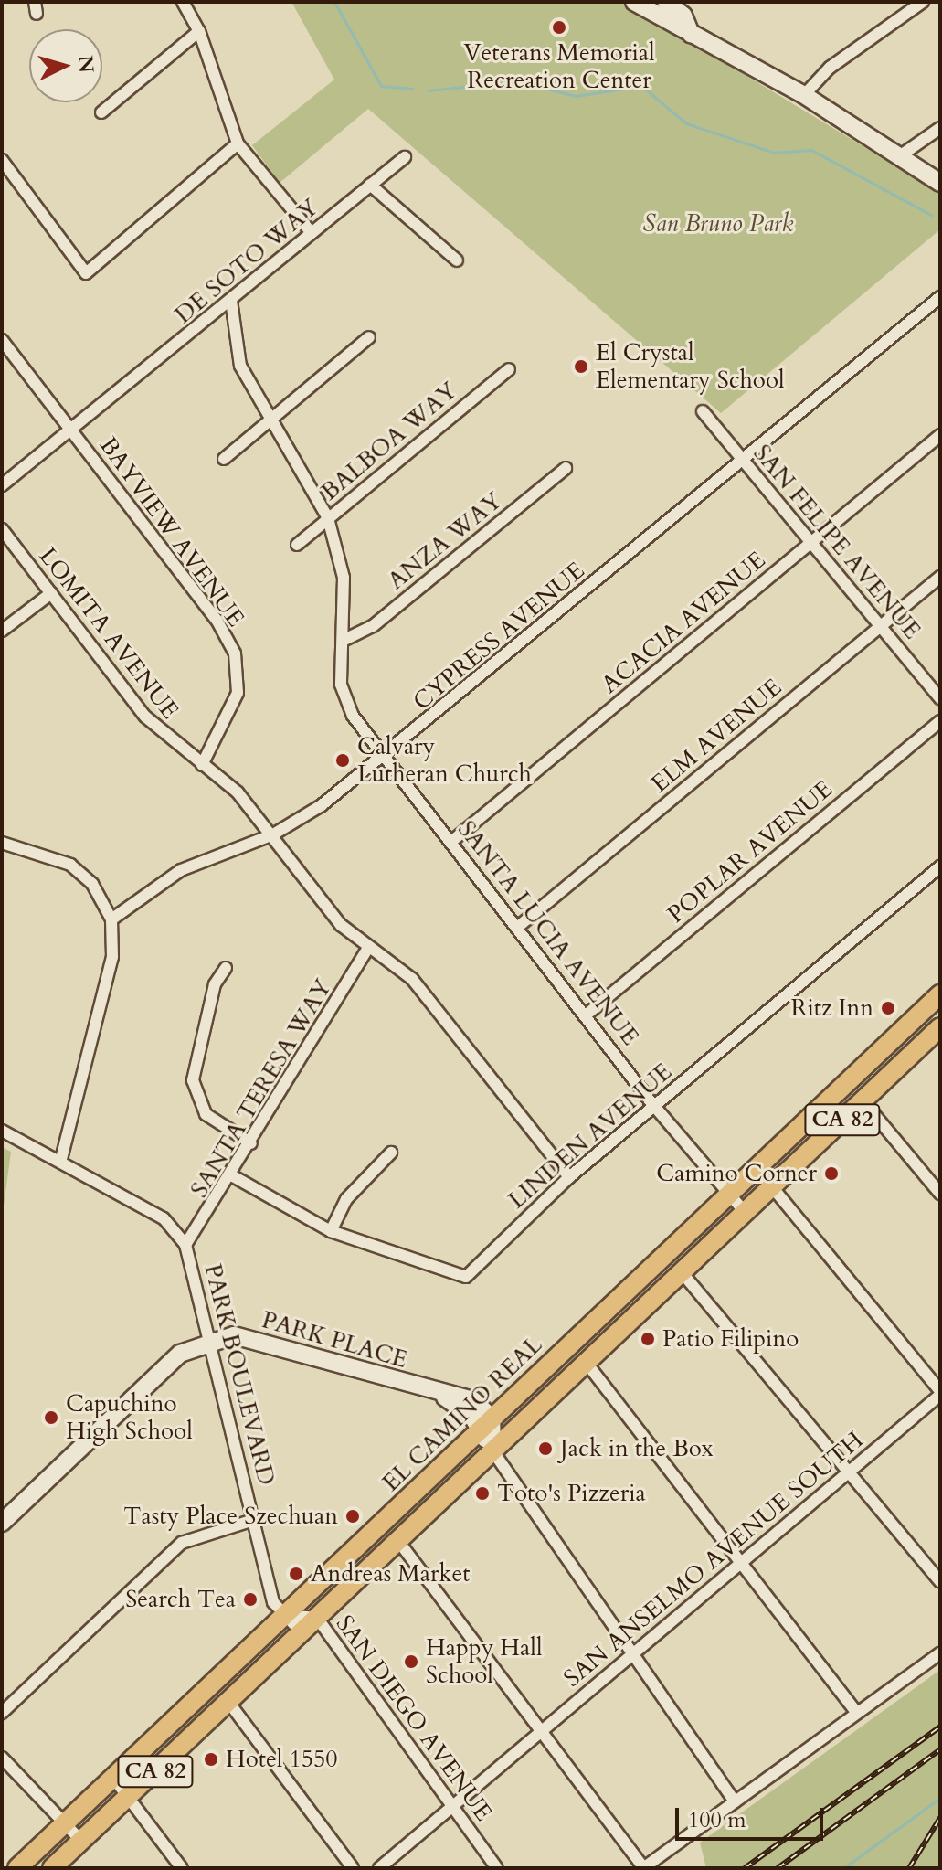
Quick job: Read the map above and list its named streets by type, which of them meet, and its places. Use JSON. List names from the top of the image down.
{
  "streets": {
    "main road": ["CA 82", "PARK PLACE", "EL CAMINO REAL"],
    "street": [
      "DE SOTO WAY",
      "BALBOA WAY",
      "BAYVIEW AVENUE",
      "ANZA WAY",
      "SAN FELIPE AVENUE",
      "ACACIA AVENUE",
      "LOMITA AVENUE",
      "CYPRESS AVENUE",
      "ELM AVENUE",
      "POPLAR AVENUE",
      "SANTA LUCIA AVENUE",
      "SANTA TERESA WAY",
      "LINDEN AVENUE",
      "PARK BOULEVARD",
      "SAN ANSELMO AVENUE SOUTH",
      "SAN DIEGO AVENUE"
    ]
  },
  "crossings": [
    ["DE SOTO WAY", "BAYVIEW AVENUE"],
    ["DE SOTO WAY", "SANTA LUCIA AVENUE"],
    ["BALBOA WAY", "SANTA LUCIA AVENUE"],
    ["BAYVIEW AVENUE", "LOMITA AVENUE"],
    ["ANZA WAY", "SANTA LUCIA AVENUE"],
    ["SAN FELIPE AVENUE", "ACACIA AVENUE"],
    ["SAN FELIPE AVENUE", "CYPRESS AVENUE"],
    ["SAN FELIPE AVENUE", "ELM AVENUE"],
    ["ACACIA AVENUE", "SANTA LUCIA AVENUE"],
    ["LOMITA AVENUE", "CYPRESS AVENUE"],
    ["LOMITA AVENUE", "SANTA TERESA WAY"],
    ["LOMITA AVENUE", "LINDEN AVENUE"],
    ["CYPRESS AVENUE", "SANTA LUCIA AVENUE"],
    ["ELM AVENUE", "SANTA LUCIA AVENUE"],
    ["POPLAR AVENUE", "SANTA LUCIA AVENUE"],
    ["SANTA LUCIA AVENUE", "LINDEN AVENUE"],
    ["SANTA LUCIA AVENUE", "EL CAMINO REAL"],
    ["SANTA TERESA WAY", "LINDEN AVENUE"],
    ["SANTA TERESA WAY", "PARK BOULEVARD"],
    ["PARK PLACE", "PARK BOULEVARD"],
    ["PARK PLACE", "EL CAMINO REAL"],
    ["PARK BOULEVARD", "EL CAMINO REAL"],
    ["PARK BOULEVARD", "SAN DIEGO AVENUE"],
    ["EL CAMINO REAL", "SAN DIEGO AVENUE"],
    ["SAN ANSELMO AVENUE SOUTH", "SAN DIEGO AVENUE"]
  ],
  "parks": ["San Bruno Park"],
  "places": [
    "Veterans Memorial Recreation Center",
    "El Crystal Elementary School",
    "Calvary Lutheran Church",
    "Ritz Inn",
    "Camino Corner",
    "Patio Filipino",
    "Capuchino High School",
    "Jack in the Box",
    "Toto's Pizzeria",
    "Tasty Place Szechuan",
    "Andreas Market",
    "Search Tea",
    "Happy Hall School",
    "Hotel 1550"
  ],
  "scale_bar": "100 m",
  "north": "right"
}
